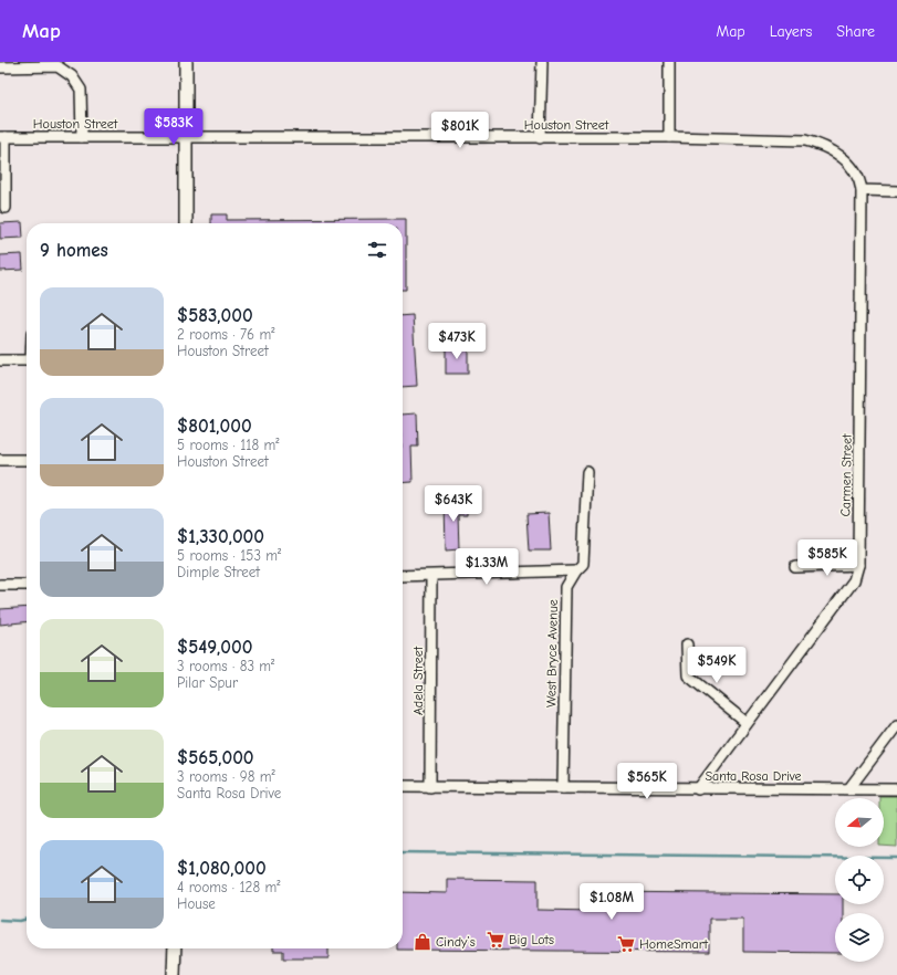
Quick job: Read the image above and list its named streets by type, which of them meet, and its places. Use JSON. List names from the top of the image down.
{
  "streets": {
    "street": [
      "Houston Street",
      "Carmen Street",
      "West Bryce Avenue",
      "Adela Street",
      "Santa Rosa Drive"
    ]
  },
  "crossings": [
    ["Houston Street", "Carmen Street"],
    ["Carmen Street", "Santa Rosa Drive"],
    ["West Bryce Avenue", "Santa Rosa Drive"],
    ["Adela Street", "Santa Rosa Drive"]
  ],
  "places": {
    "supermarket": ["Big Lots", "HomeSmart"],
    "shop": ["Cindy’s"]
  },
  "north": "left",
  "page": {
    "header": "Map",
    "nav": ["Map", "Layers", "Share"],
    "price": [
      "$583K",
      "$801K",
      "$473K",
      "$643K",
      "$585K",
      "$1.33M",
      "$549K",
      "$565K",
      "$1.08M"
    ],
    "heading": "9 homes",
    "list": [
      {
        "name": "$583,000",
        "note": "2 rooms · 76 m² · Houston Street"
      },
      {
        "name": "$801,000",
        "note": "5 rooms · 118 m² · Houston Street"
      },
      {
        "name": "$1,330,000",
        "note": "5 rooms · 153 m² · Dimple Street"
      },
      {
        "name": "$549,000",
        "note": "3 rooms · 83 m² · Pilar Spur"
      },
      {
        "name": "$565,000",
        "note": "3 rooms · 98 m² · Santa Rosa Drive"
      },
      {
        "name": "$1,080,000",
        "note": "4 rooms · 128 m² · House"
      }
    ]
  }
}
